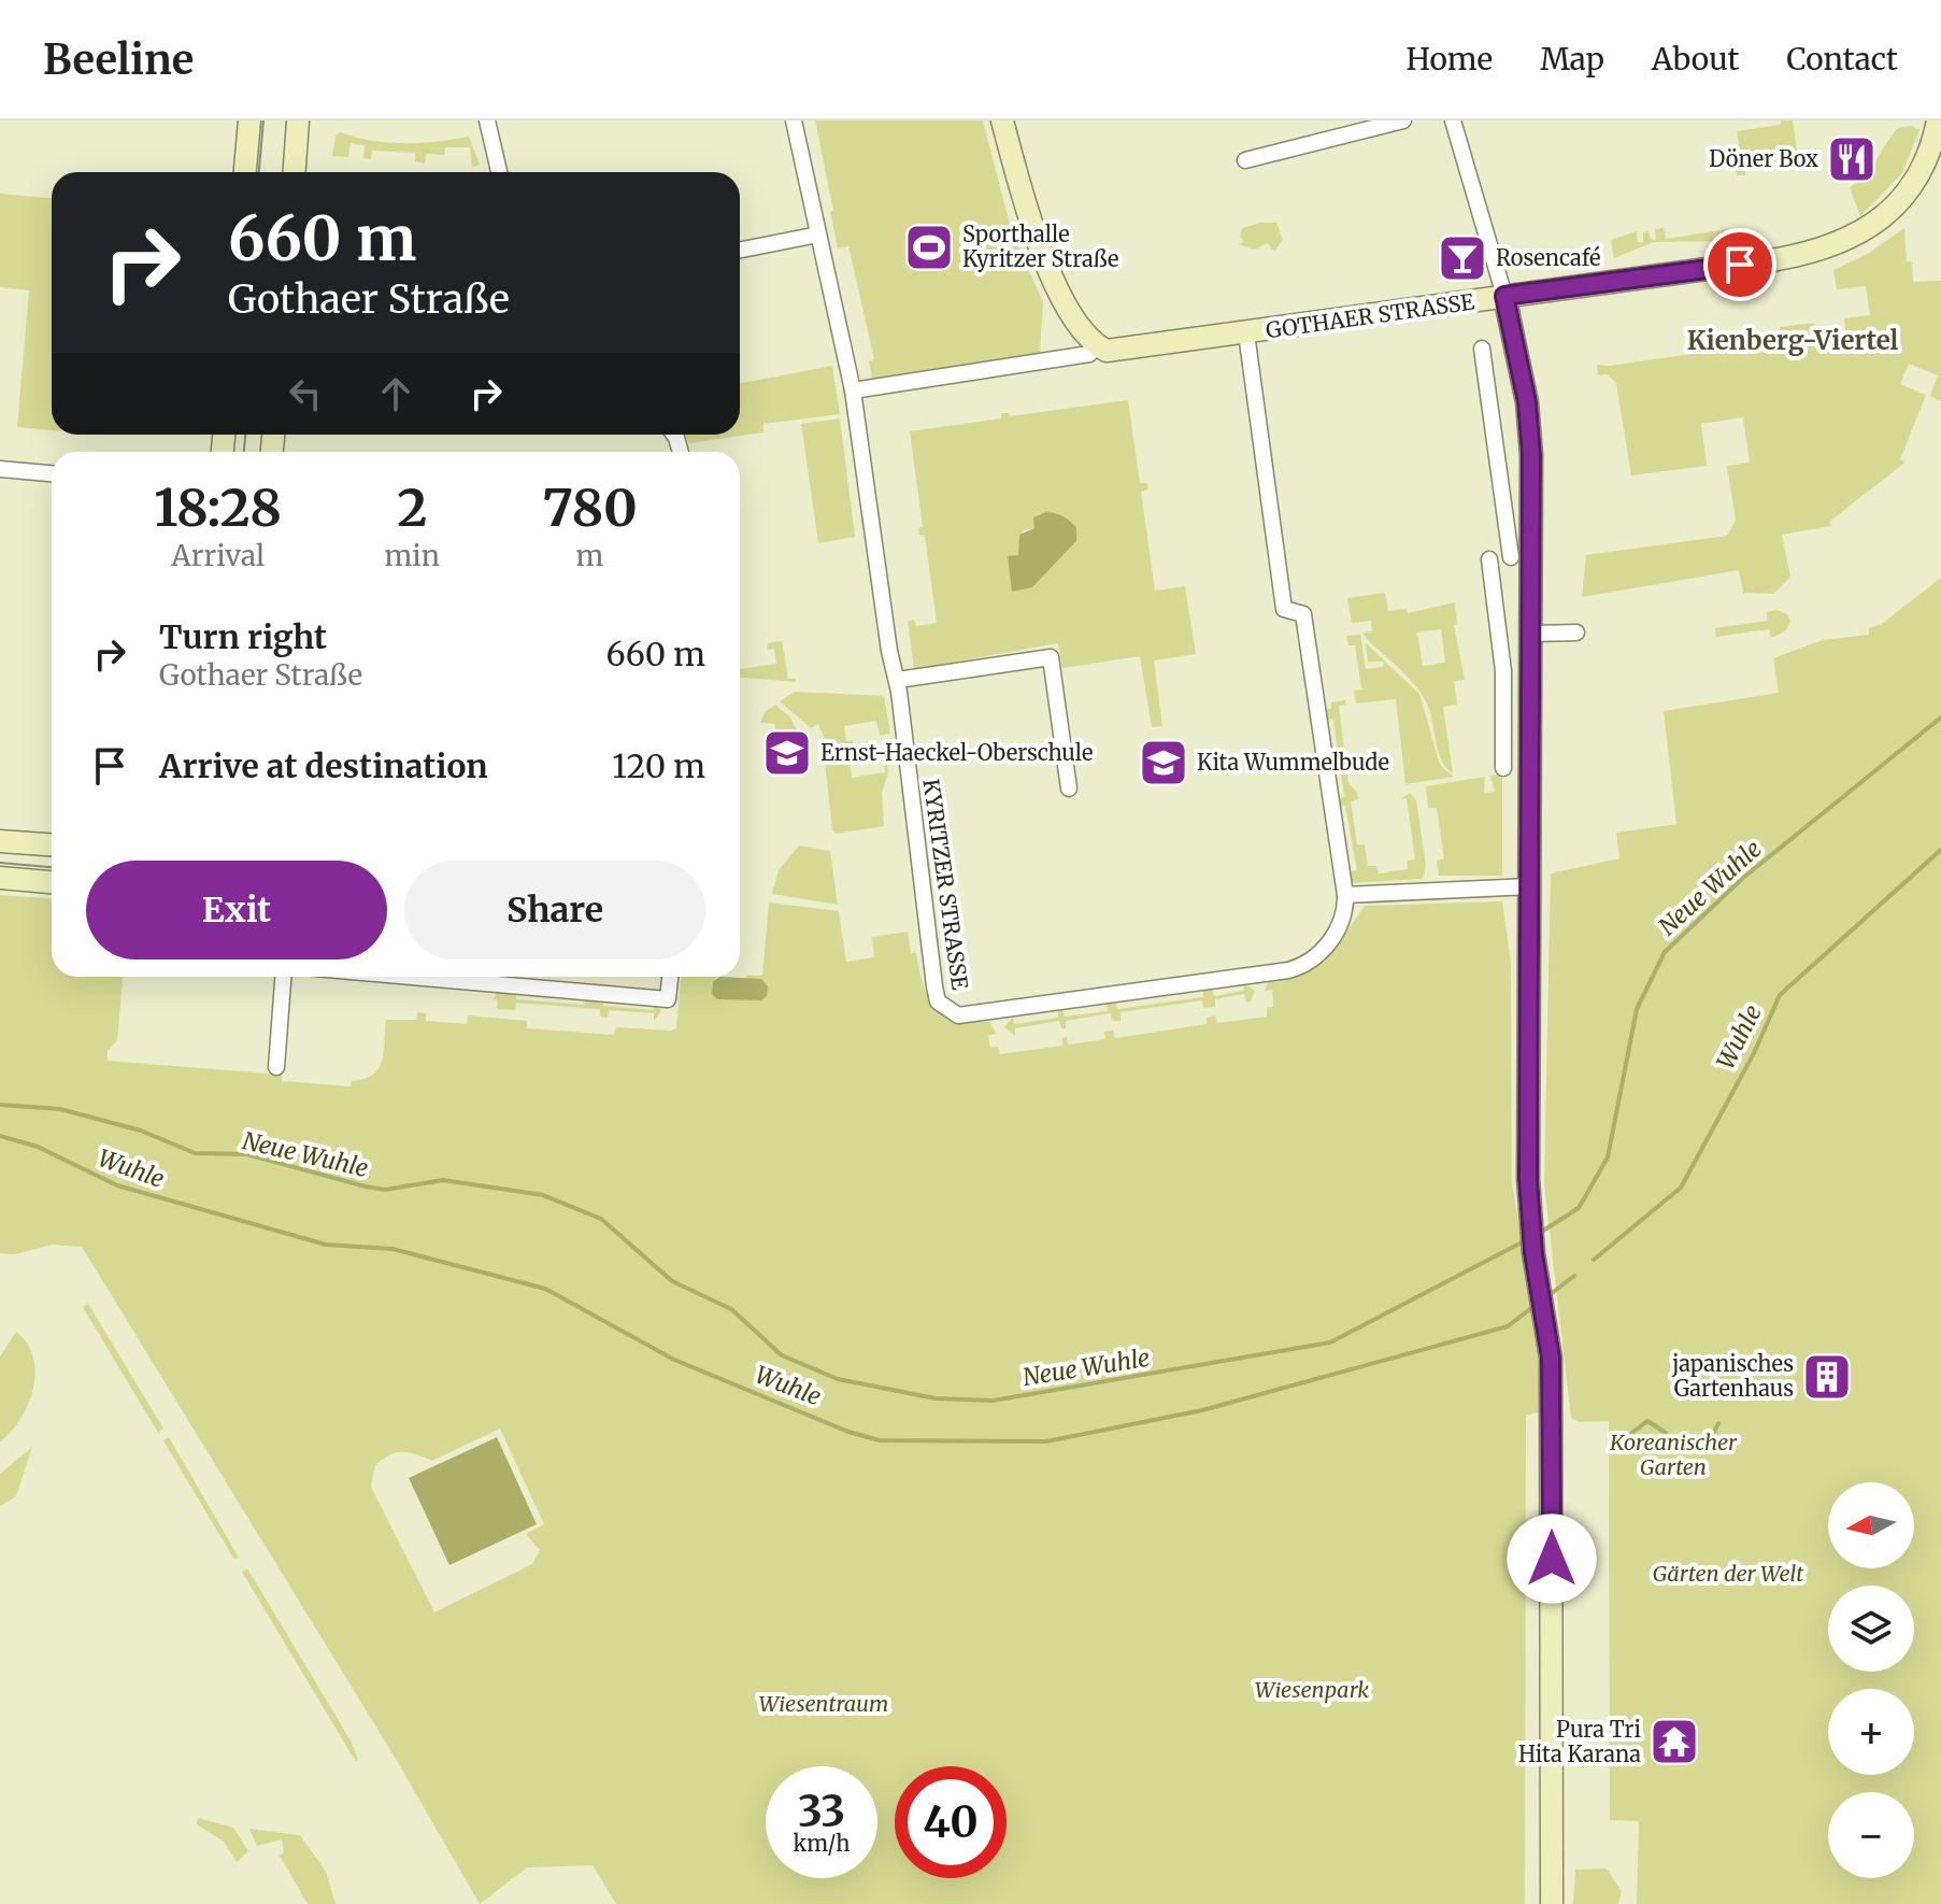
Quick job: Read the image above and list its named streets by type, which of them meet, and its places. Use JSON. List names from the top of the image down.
{
  "streets": {
    "street": ["GOTHAER STRASSE", "KYRITZER STRASSE"]
  },
  "crossings": [
    ["GOTHAER STRASSE", "KYRITZER STRASSE"]
  ],
  "districts": ["Kienberg-Viertel"],
  "water": ["Neue Wuhle", "Wuhle"],
  "parks": [
    "Koreanischer Garten",
    "Gärten der Welt",
    "Wiesenpark",
    "Wiesentraum"
  ],
  "places": {
    "restaurant": ["Döner Box"],
    "sports": ["Sporthalle Kyritzer Straße"],
    "bar": ["Rosencafé"],
    "school or university": ["Ernst-Haeckel-Oberschule", "Kita Wummelbude"],
    "building": ["japanisches Gartenhaus"],
    "temple": ["Pura Tri Hita Karana"]
  },
  "north": "left",
  "page": {
    "header": "Beeline",
    "nav": [
      "Home",
      "Map",
      "About",
      "Contact"
    ],
    "turn": ["660 m", "Gothaer Straße"],
    "eta": [
      "18:28",
      "Arrival",
      "2",
      "min",
      "780",
      "m"
    ],
    "list": [
      {
        "name": "Turn right",
        "note": "Gothaer Straße",
        "value": "660 m"
      },
      {
        "name": "Arrive at destination",
        "value": "120 m"
      }
    ],
    "buttons": ["Exit", "Share"],
    "map_buttons": ["+", "−"],
    "speed": "33 km/h",
    "limit": "40"
  }
}
